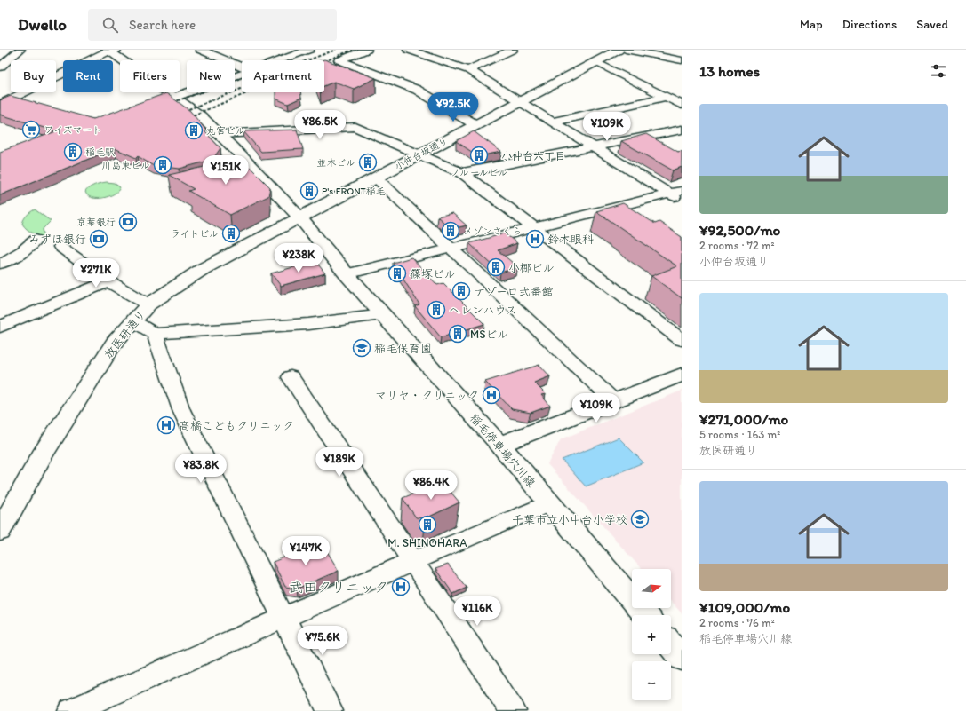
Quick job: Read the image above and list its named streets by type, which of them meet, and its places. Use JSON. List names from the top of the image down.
{
  "streets": {
    "street": ["小仲台坂通り", "放医研通り", "稲毛停車場穴川線"]
  },
  "crossings": [
    ["小仲台坂通り", "放医研通り"],
    ["小仲台坂通り", "稲毛停車場穴川線"],
    ["放医研通り", "稲毛停車場穴川線"]
  ],
  "districts": ["小仲台六丁目"],
  "places": {
    "supermarket": ["ワイズマート"],
    "building": [
      "丸宮ビル",
      "稲毛駅",
      "フルールビル",
      "並木ビル",
      "川島東ビル",
      "P's FRONT稲毛",
      "メゾンさくら",
      "ライトビル",
      "小梛ビル",
      "篠塚ビル",
      "テゾーロ弐番館",
      "ヘレンハウス",
      "MSビル",
      "M. SHINOHARA"
    ],
    "bank": ["京葉銀行", "みずほ銀行"],
    "hospital": [
      "鈴木眼科",
      "マリヤ・クリニック",
      "高橋こどもクリニック",
      "武田クリニック"
    ],
    "school or university": ["稲毛保育園", "千葉市立小中台小学校"]
  },
  "north": "right",
  "page": {
    "header": "Dwello",
    "search": "Search here",
    "nav": ["Map", "Directions", "Saved"],
    "heading": "13 homes",
    "chip": [
      "Buy",
      "Rent",
      "Filters",
      "New",
      "Apartment"
    ],
    "price": [
      "¥92.5K",
      "¥86.5K",
      "¥109K",
      "¥151K",
      "¥238K",
      "¥271K",
      "¥109K",
      "¥189K",
      "¥83.8K",
      "¥86.4K",
      "¥147K",
      "¥116K",
      "¥75.6K"
    ],
    "list": [
      {
        "name": "¥92,500/mo",
        "note": "2 rooms · 72 m² · 小仲台坂通り"
      },
      {
        "name": "¥271,000/mo",
        "note": "5 rooms · 163 m² · 放医研通り"
      },
      {
        "name": "¥109,000/mo",
        "note": "2 rooms · 76 m² · 稲毛停車場穴川線"
      }
    ],
    "map_buttons": ["+", "−"]
  }
}
